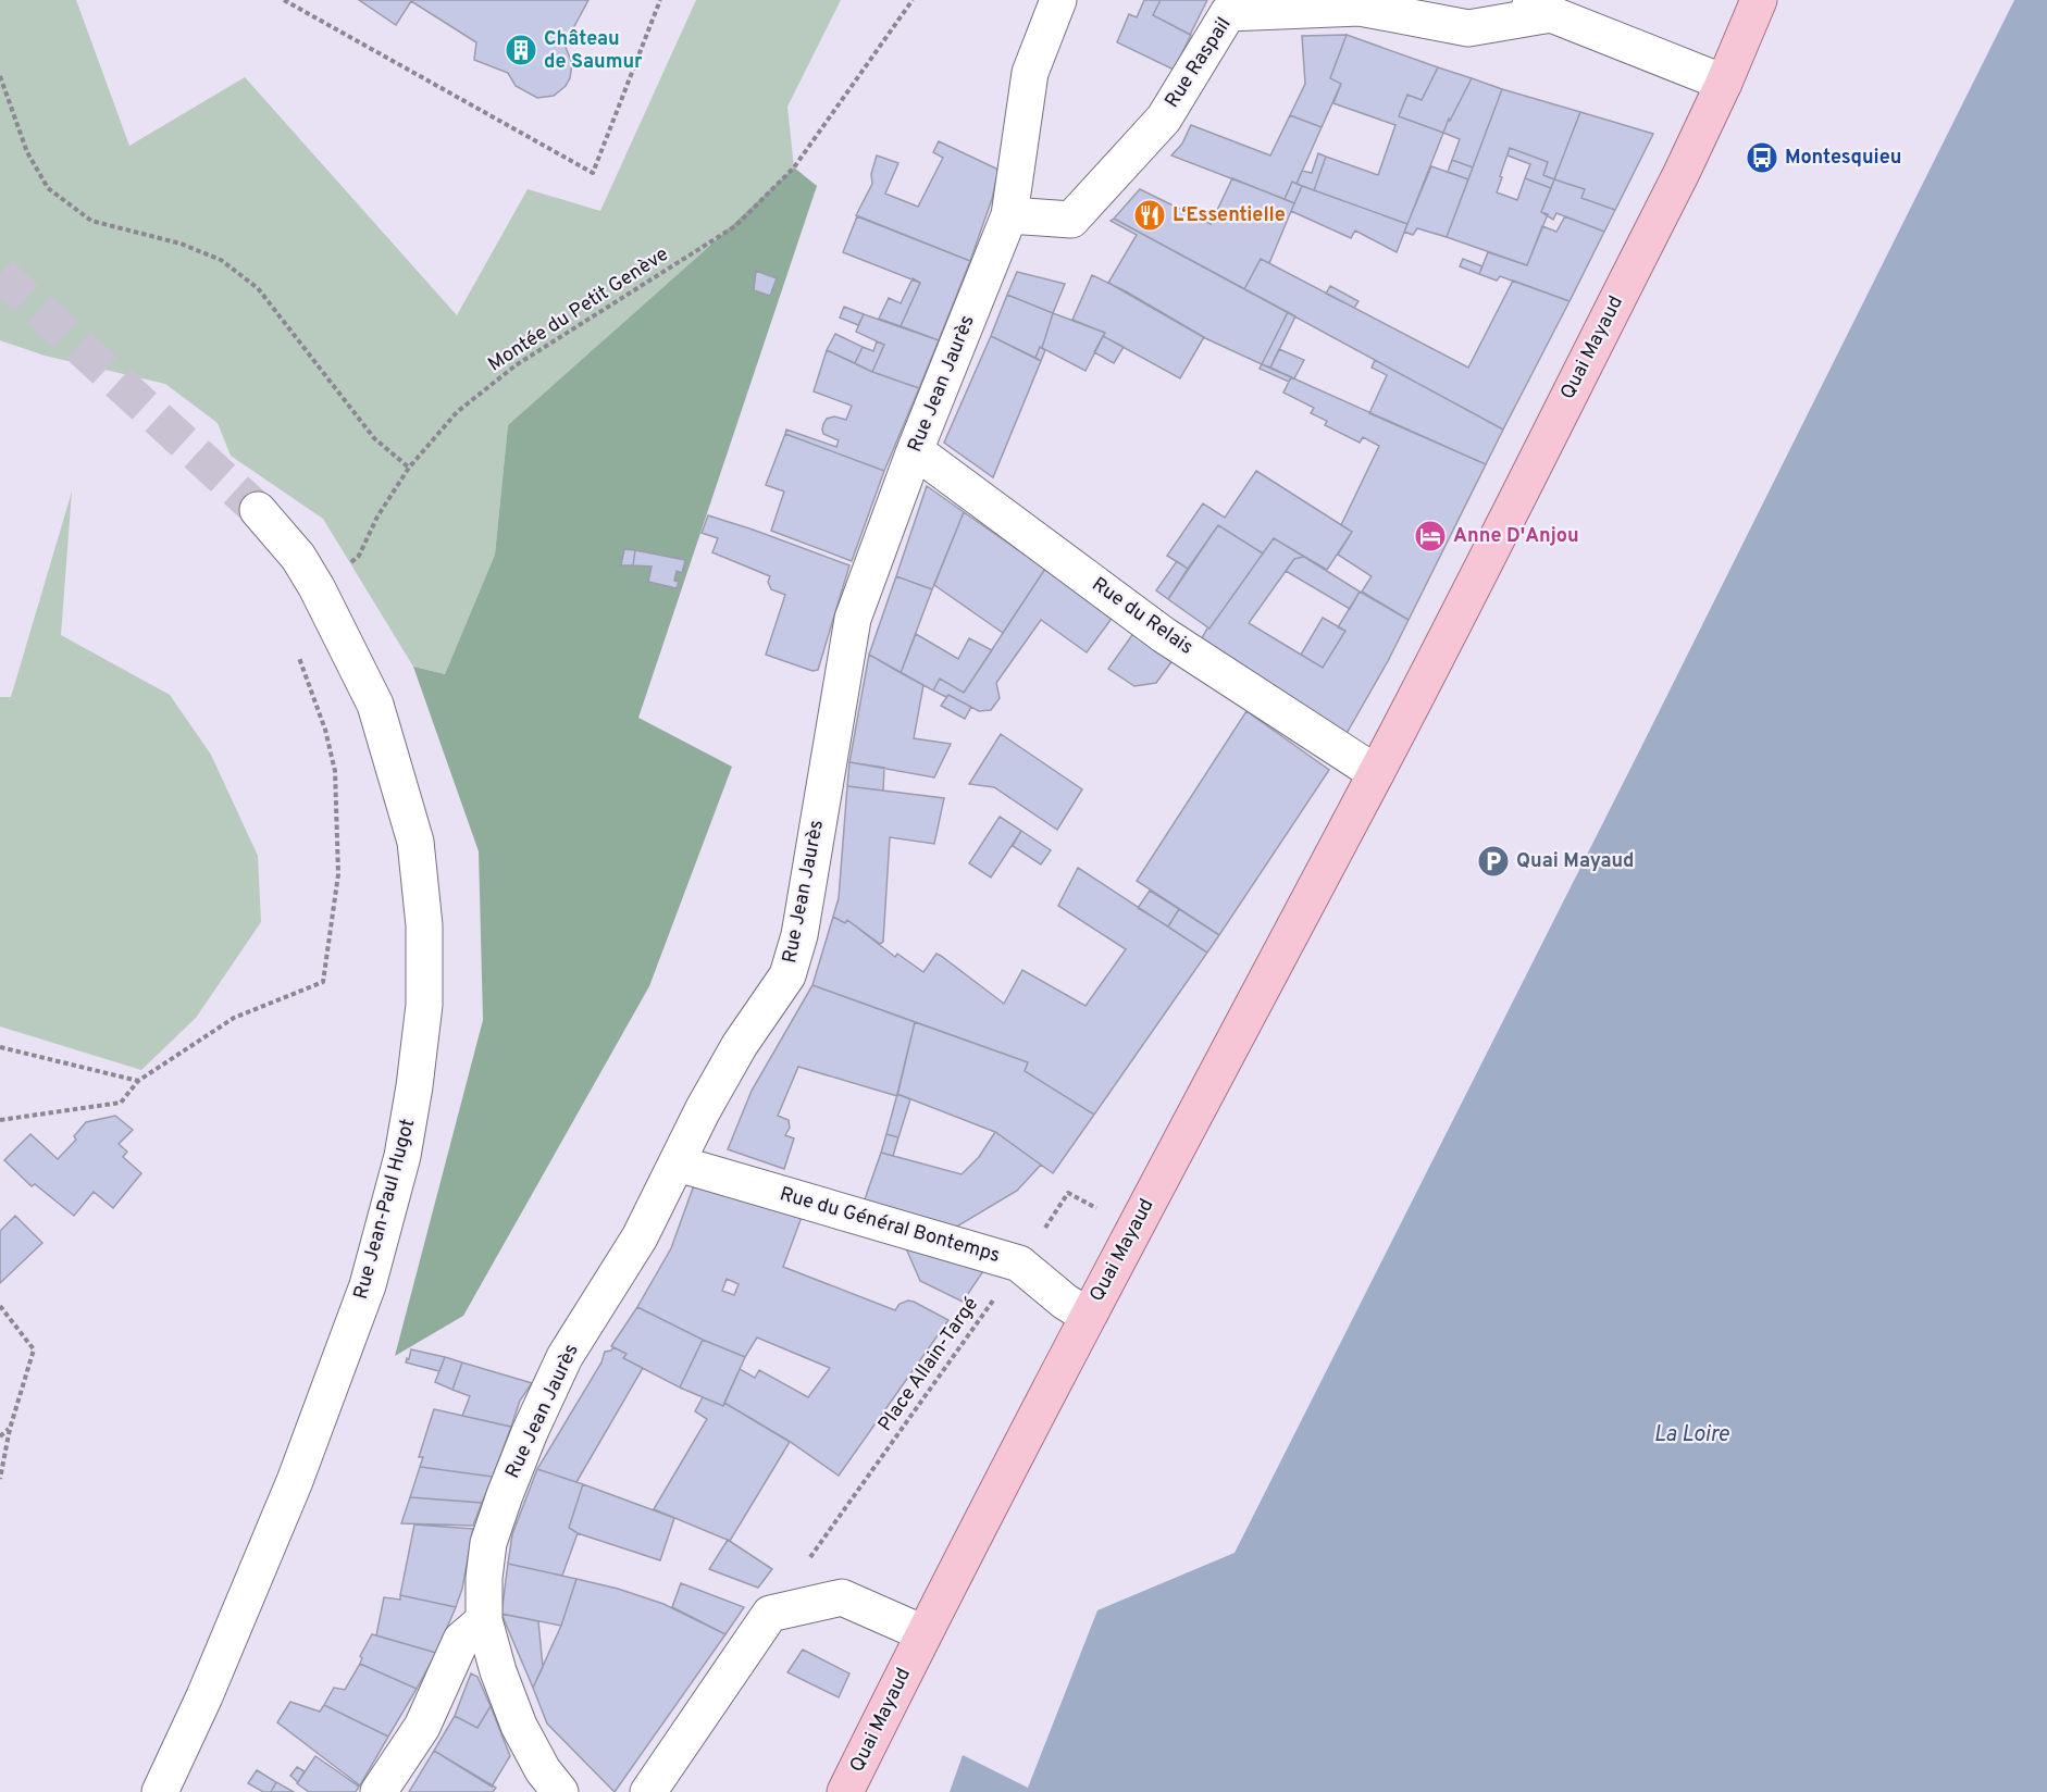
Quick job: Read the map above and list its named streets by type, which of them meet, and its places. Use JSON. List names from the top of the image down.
{
  "streets": {
    "main road": ["Quai Mayaud"],
    "street": [
      "Rue Raspail",
      "Rue Jean Jaurès",
      "Rue du Relais",
      "Rue Jean-Paul Hugot",
      "Rue du Général Bontemps"
    ],
    "path": ["Montée du Petit Genève", "Place Allain-Targé"]
  },
  "crossings": [
    ["Rue Raspail", "Rue Jean Jaurès"],
    ["Montée du Petit Genève", "Rue Jean-Paul Hugot"],
    ["Quai Mayaud", "Rue du Relais"],
    ["Quai Mayaud", "Rue du Général Bontemps"],
    ["Quai Mayaud", "Place Allain-Targé"],
    ["Rue Jean Jaurès", "Rue du Relais"],
    ["Rue Jean Jaurès", "Rue du Général Bontemps"],
    ["Rue du Général Bontemps", "Place Allain-Targé"]
  ],
  "water": ["La Loire"],
  "places": {
    "building": ["Château de Saumur"],
    "bus stop": ["Montesquieu"],
    "restaurant": ["L‘Essentielle"],
    "hotel": ["Anne D'Anjou"],
    "parking": ["Quai Mayaud"]
  }
}
